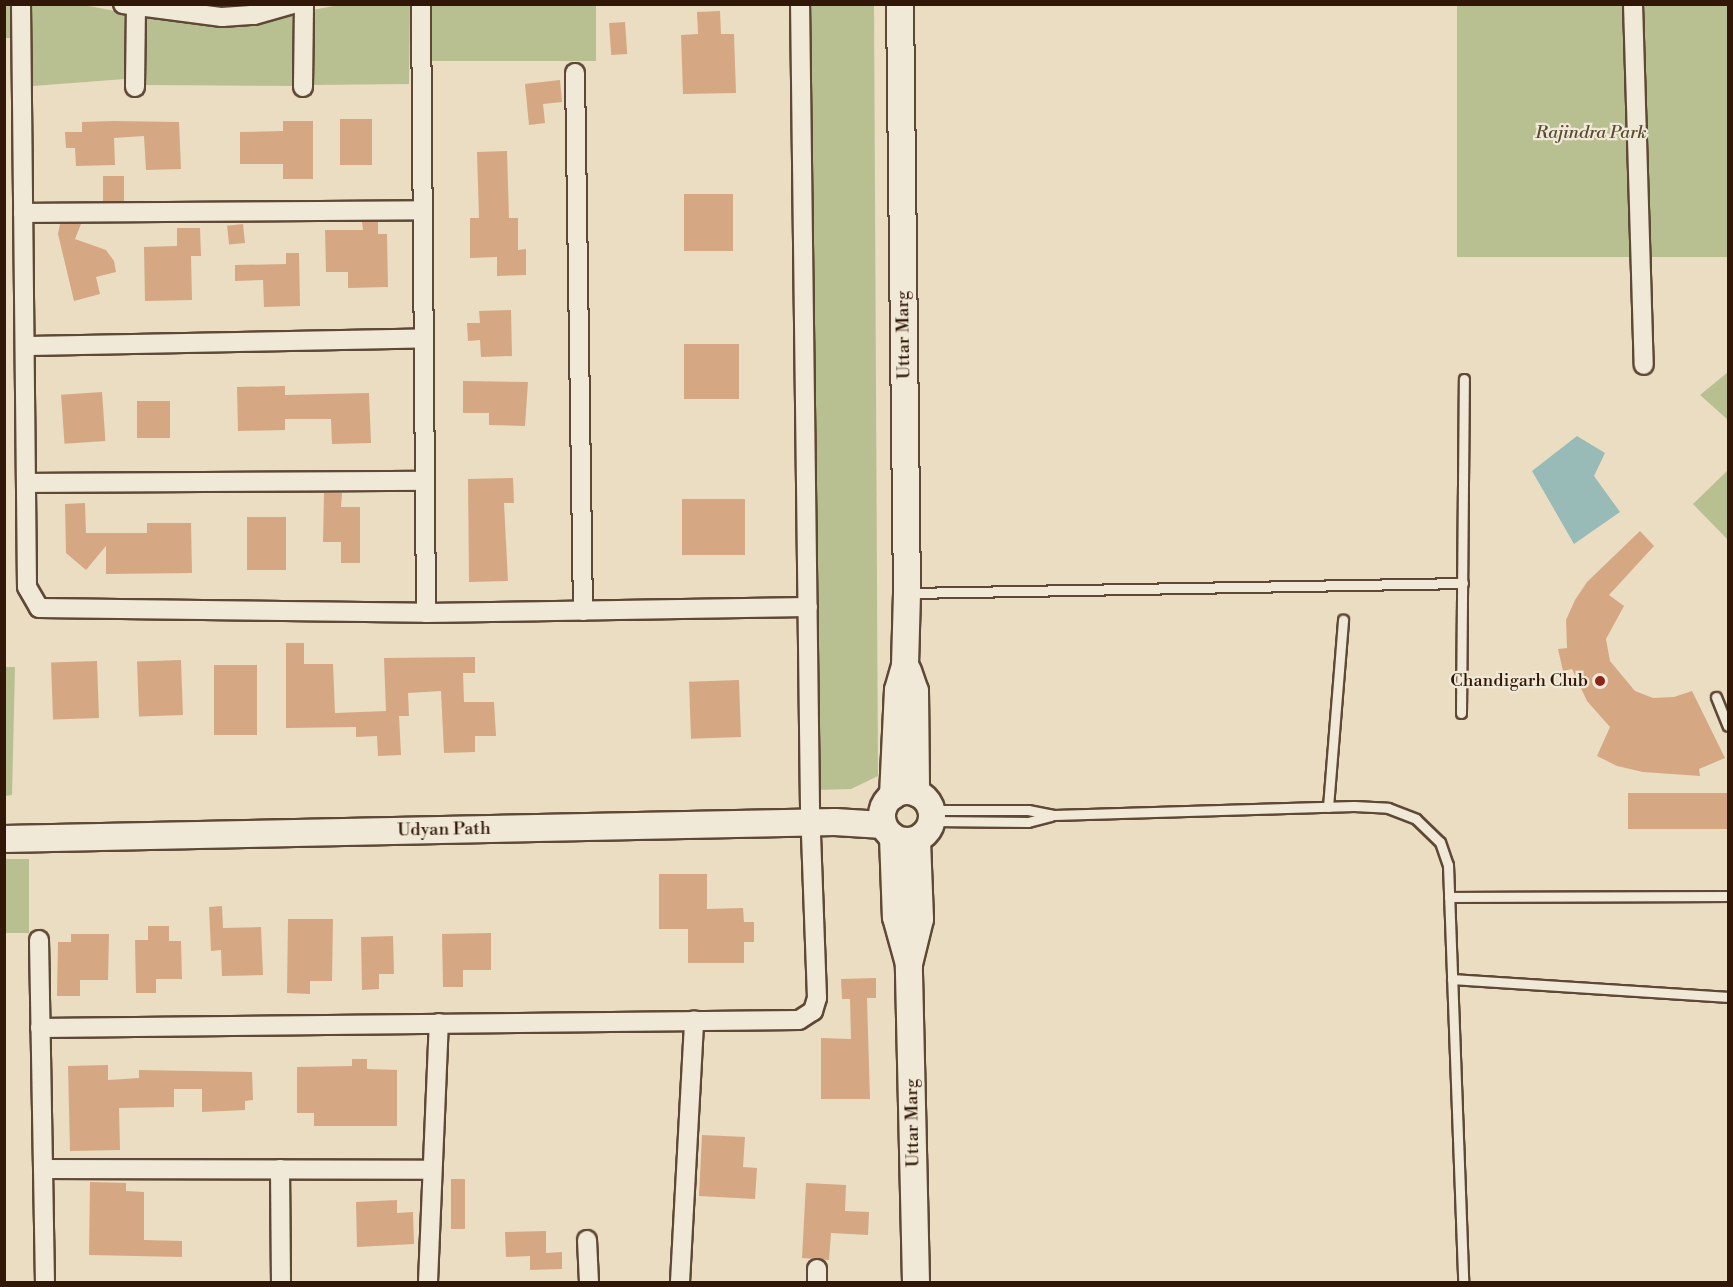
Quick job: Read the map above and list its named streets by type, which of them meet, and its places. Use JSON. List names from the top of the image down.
{
  "streets": {
    "main road": ["Uttar Marg", "Udyan Path"]
  },
  "crossings": [
    ["Uttar Marg", "Udyan Path"]
  ],
  "parks": ["Rajindra Park"],
  "places": ["Chandigarh Club"]
}
